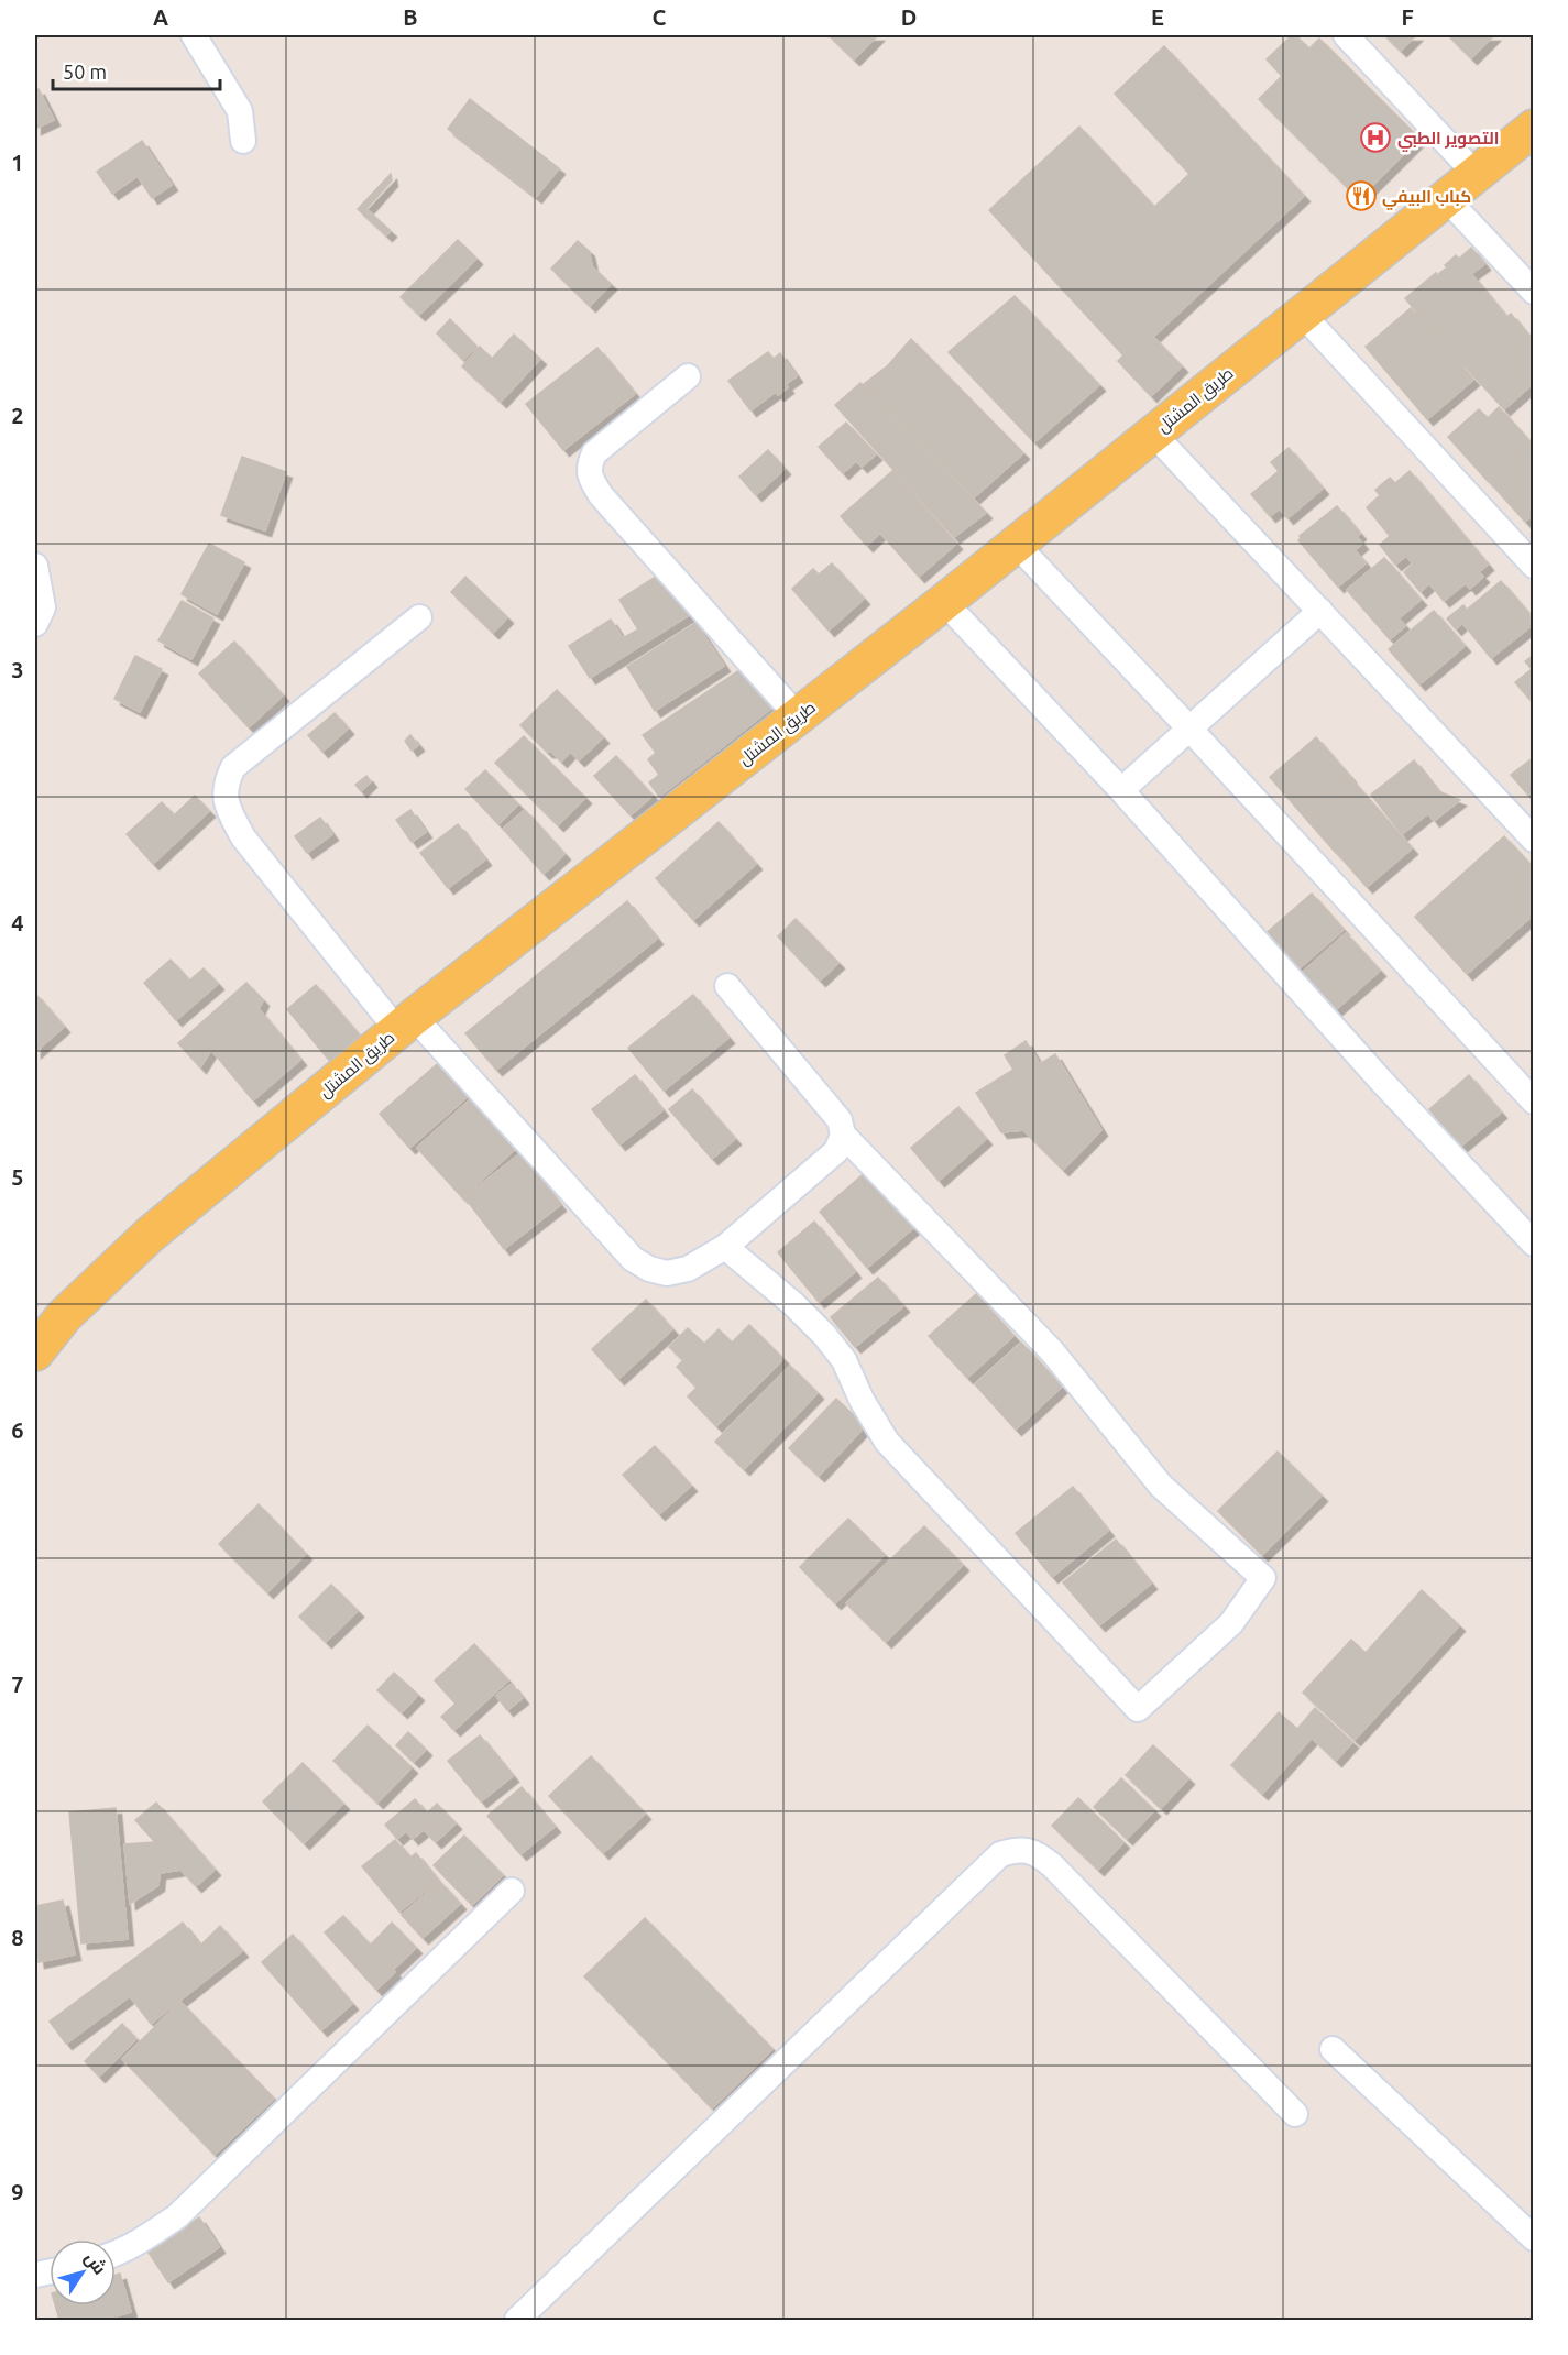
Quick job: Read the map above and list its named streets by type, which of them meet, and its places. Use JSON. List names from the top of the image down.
{
  "streets": {
    "main road": ["طريق المشتل"]
  },
  "places": {
    "hospital": ["التصوير الطبي"],
    "restaurant": ["كباب البيفي"]
  },
  "scale_bar": "50 m",
  "north": "top right",
  "grid": {
    "columns": [
      "A",
      "B",
      "C",
      "D",
      "E",
      "F"
    ],
    "rows": [
      "1",
      "2",
      "3",
      "4",
      "5",
      "6",
      "7",
      "8",
      "9"
    ]
  }
}
